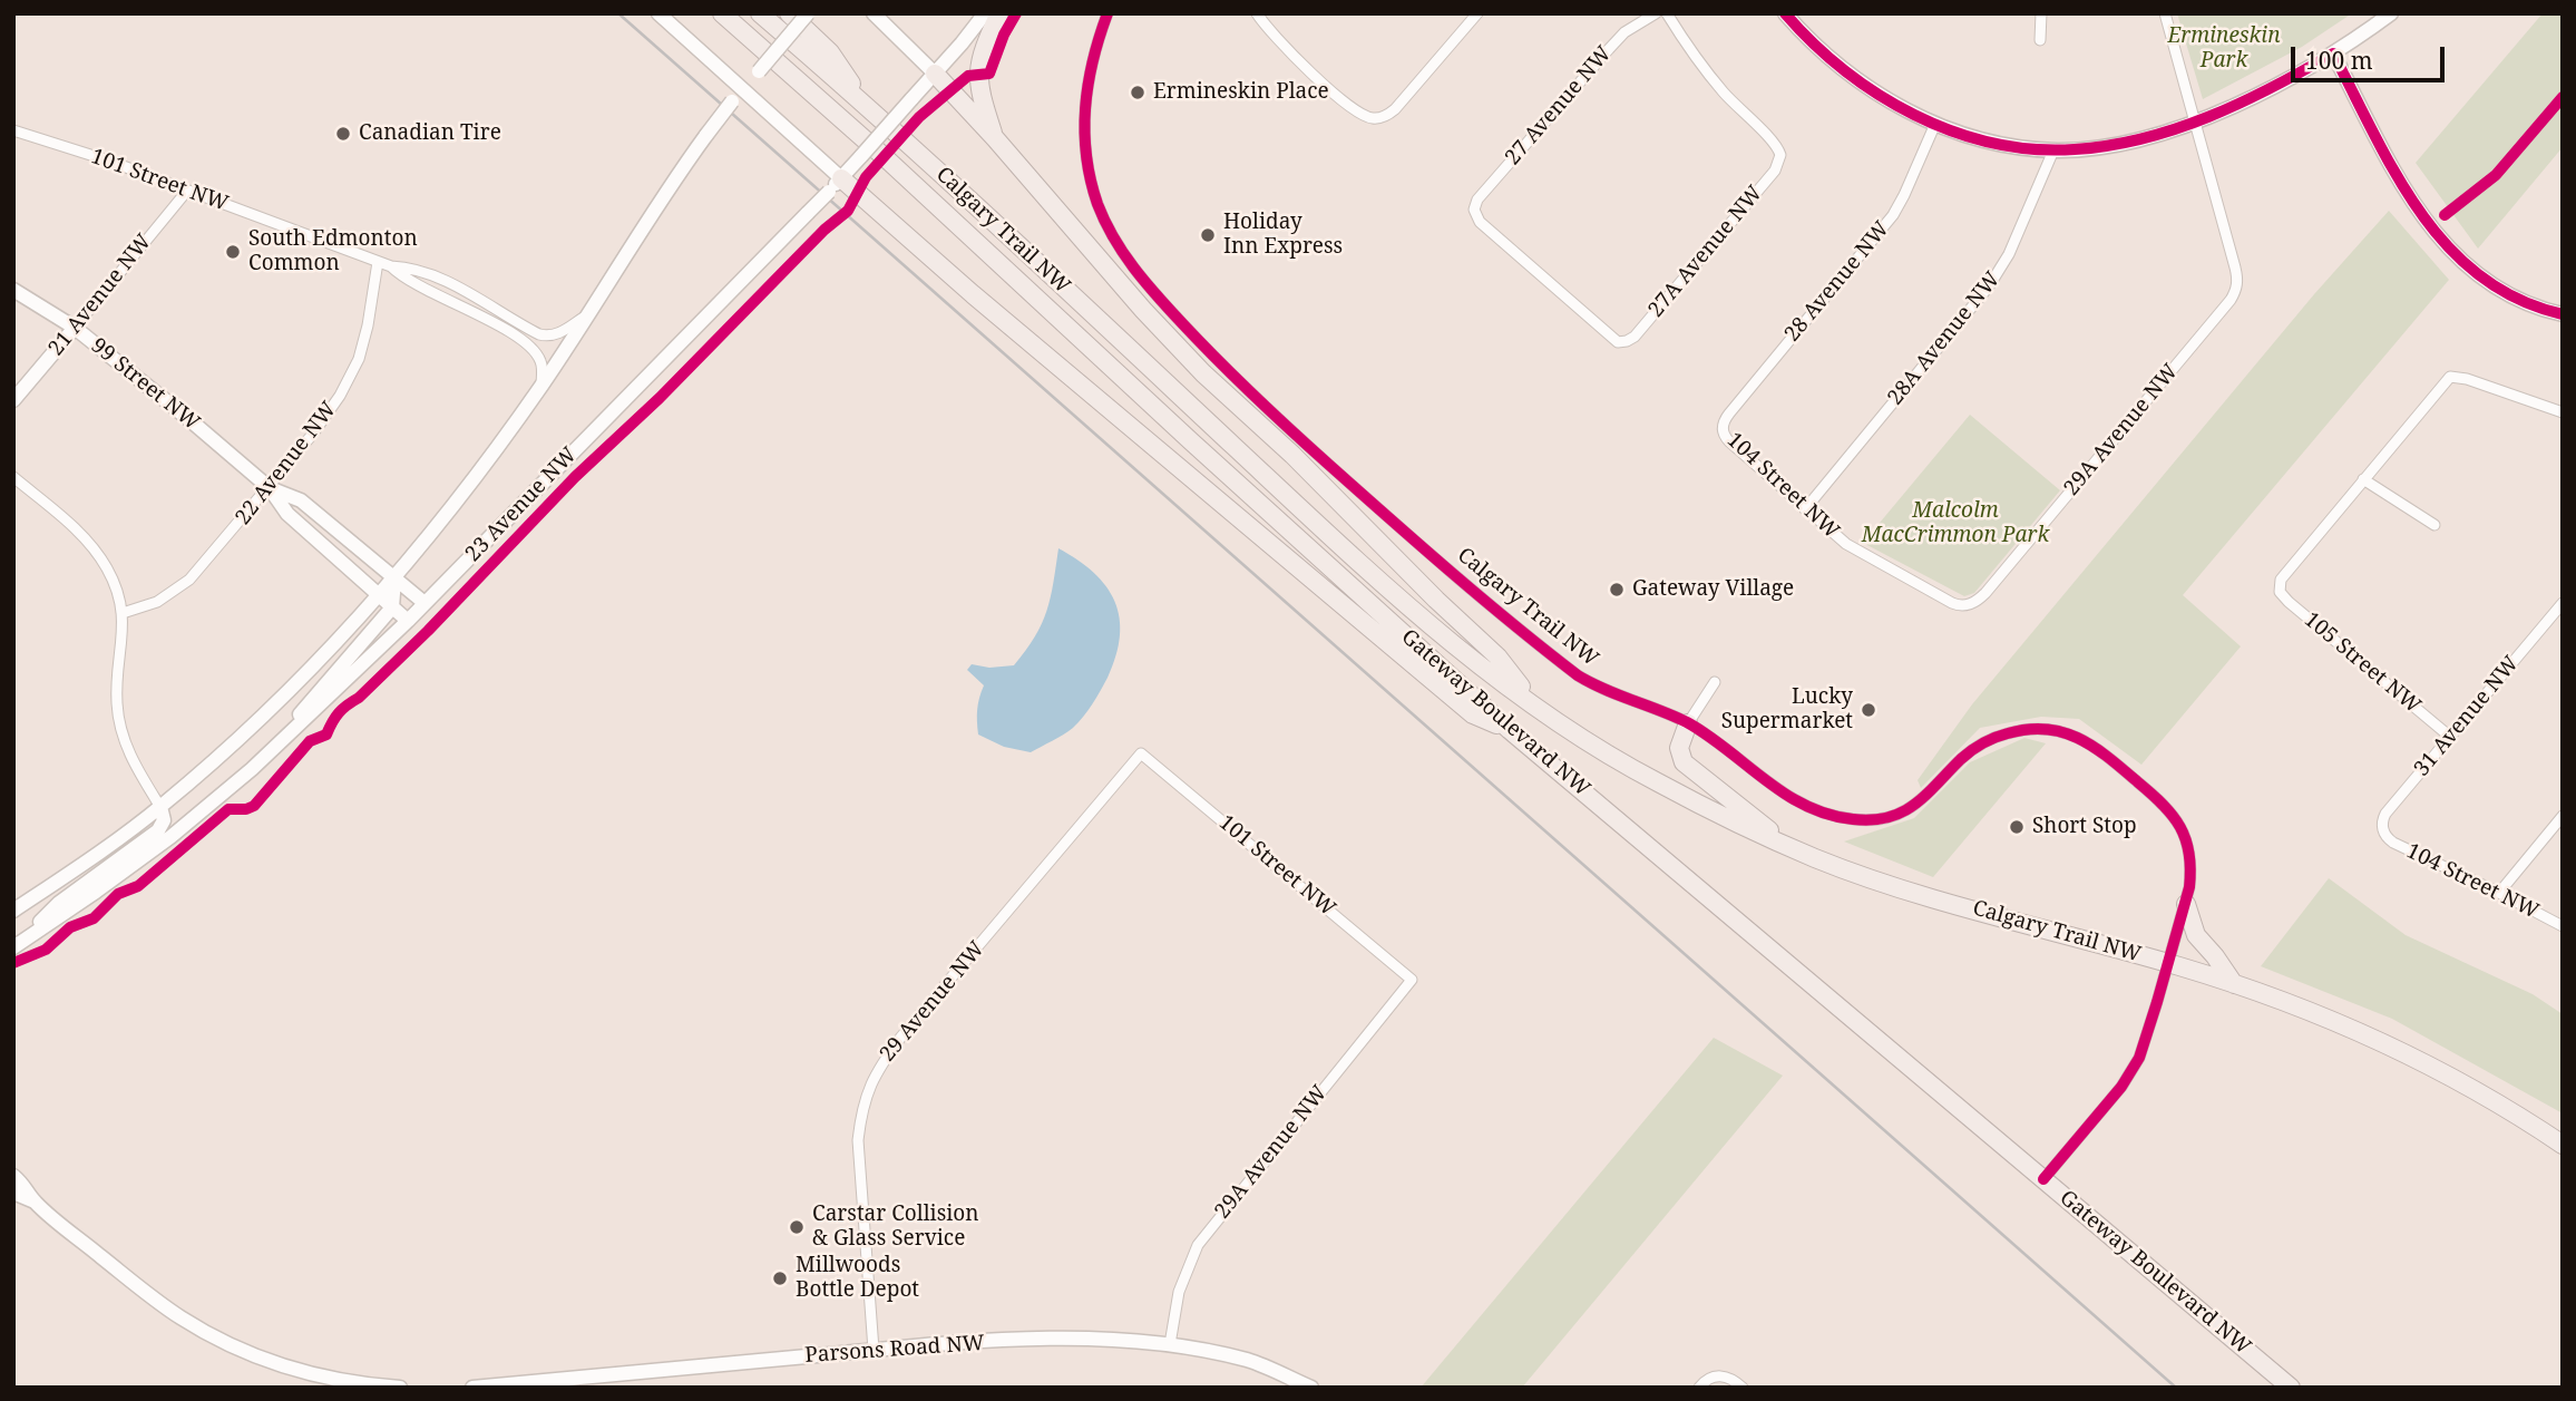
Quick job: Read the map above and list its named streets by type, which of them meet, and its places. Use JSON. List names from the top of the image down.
{
  "streets": {
    "highway": ["Calgary Trail NW", "Gateway Boulevard NW"],
    "main road": [
      "21 Avenue NW",
      "99 Street NW",
      "23 Avenue NW",
      "Parsons Road NW"
    ],
    "street": [
      "27 Avenue NW",
      "101 Street NW",
      "27A Avenue NW",
      "28 Avenue NW",
      "28A Avenue NW",
      "29A Avenue NW",
      "22 Avenue NW",
      "104 Street NW",
      "105 Street NW",
      "31 Avenue NW",
      "29 Avenue NW"
    ]
  },
  "crossings": [
    ["27 Avenue NW", "27A Avenue NW"],
    ["101 Street NW", "21 Avenue NW"],
    ["101 Street NW", "29A Avenue NW"],
    ["101 Street NW", "22 Avenue NW"],
    ["101 Street NW", "29 Avenue NW"],
    ["28 Avenue NW", "104 Street NW"],
    ["21 Avenue NW", "99 Street NW"],
    ["28A Avenue NW", "104 Street NW"],
    ["99 Street NW", "22 Avenue NW"],
    ["99 Street NW", "23 Avenue NW"],
    ["29A Avenue NW", "104 Street NW"],
    ["29A Avenue NW", "Parsons Road NW"],
    ["104 Street NW", "31 Avenue NW"],
    ["105 Street NW", "31 Avenue NW"],
    ["29 Avenue NW", "Parsons Road NW"]
  ],
  "parks": ["Ermineskin Park", "Malcolm MacCrimmon Park"],
  "places": [
    "Ermineskin Place",
    "Canadian Tire",
    "Holiday Inn Express",
    "South Edmonton Common",
    "Gateway Village",
    "Lucky Supermarket",
    "Short Stop",
    "Carstar Collision & Glass Service",
    "Millwoods Bottle Depot"
  ],
  "scale_bar": "100 m"
}
